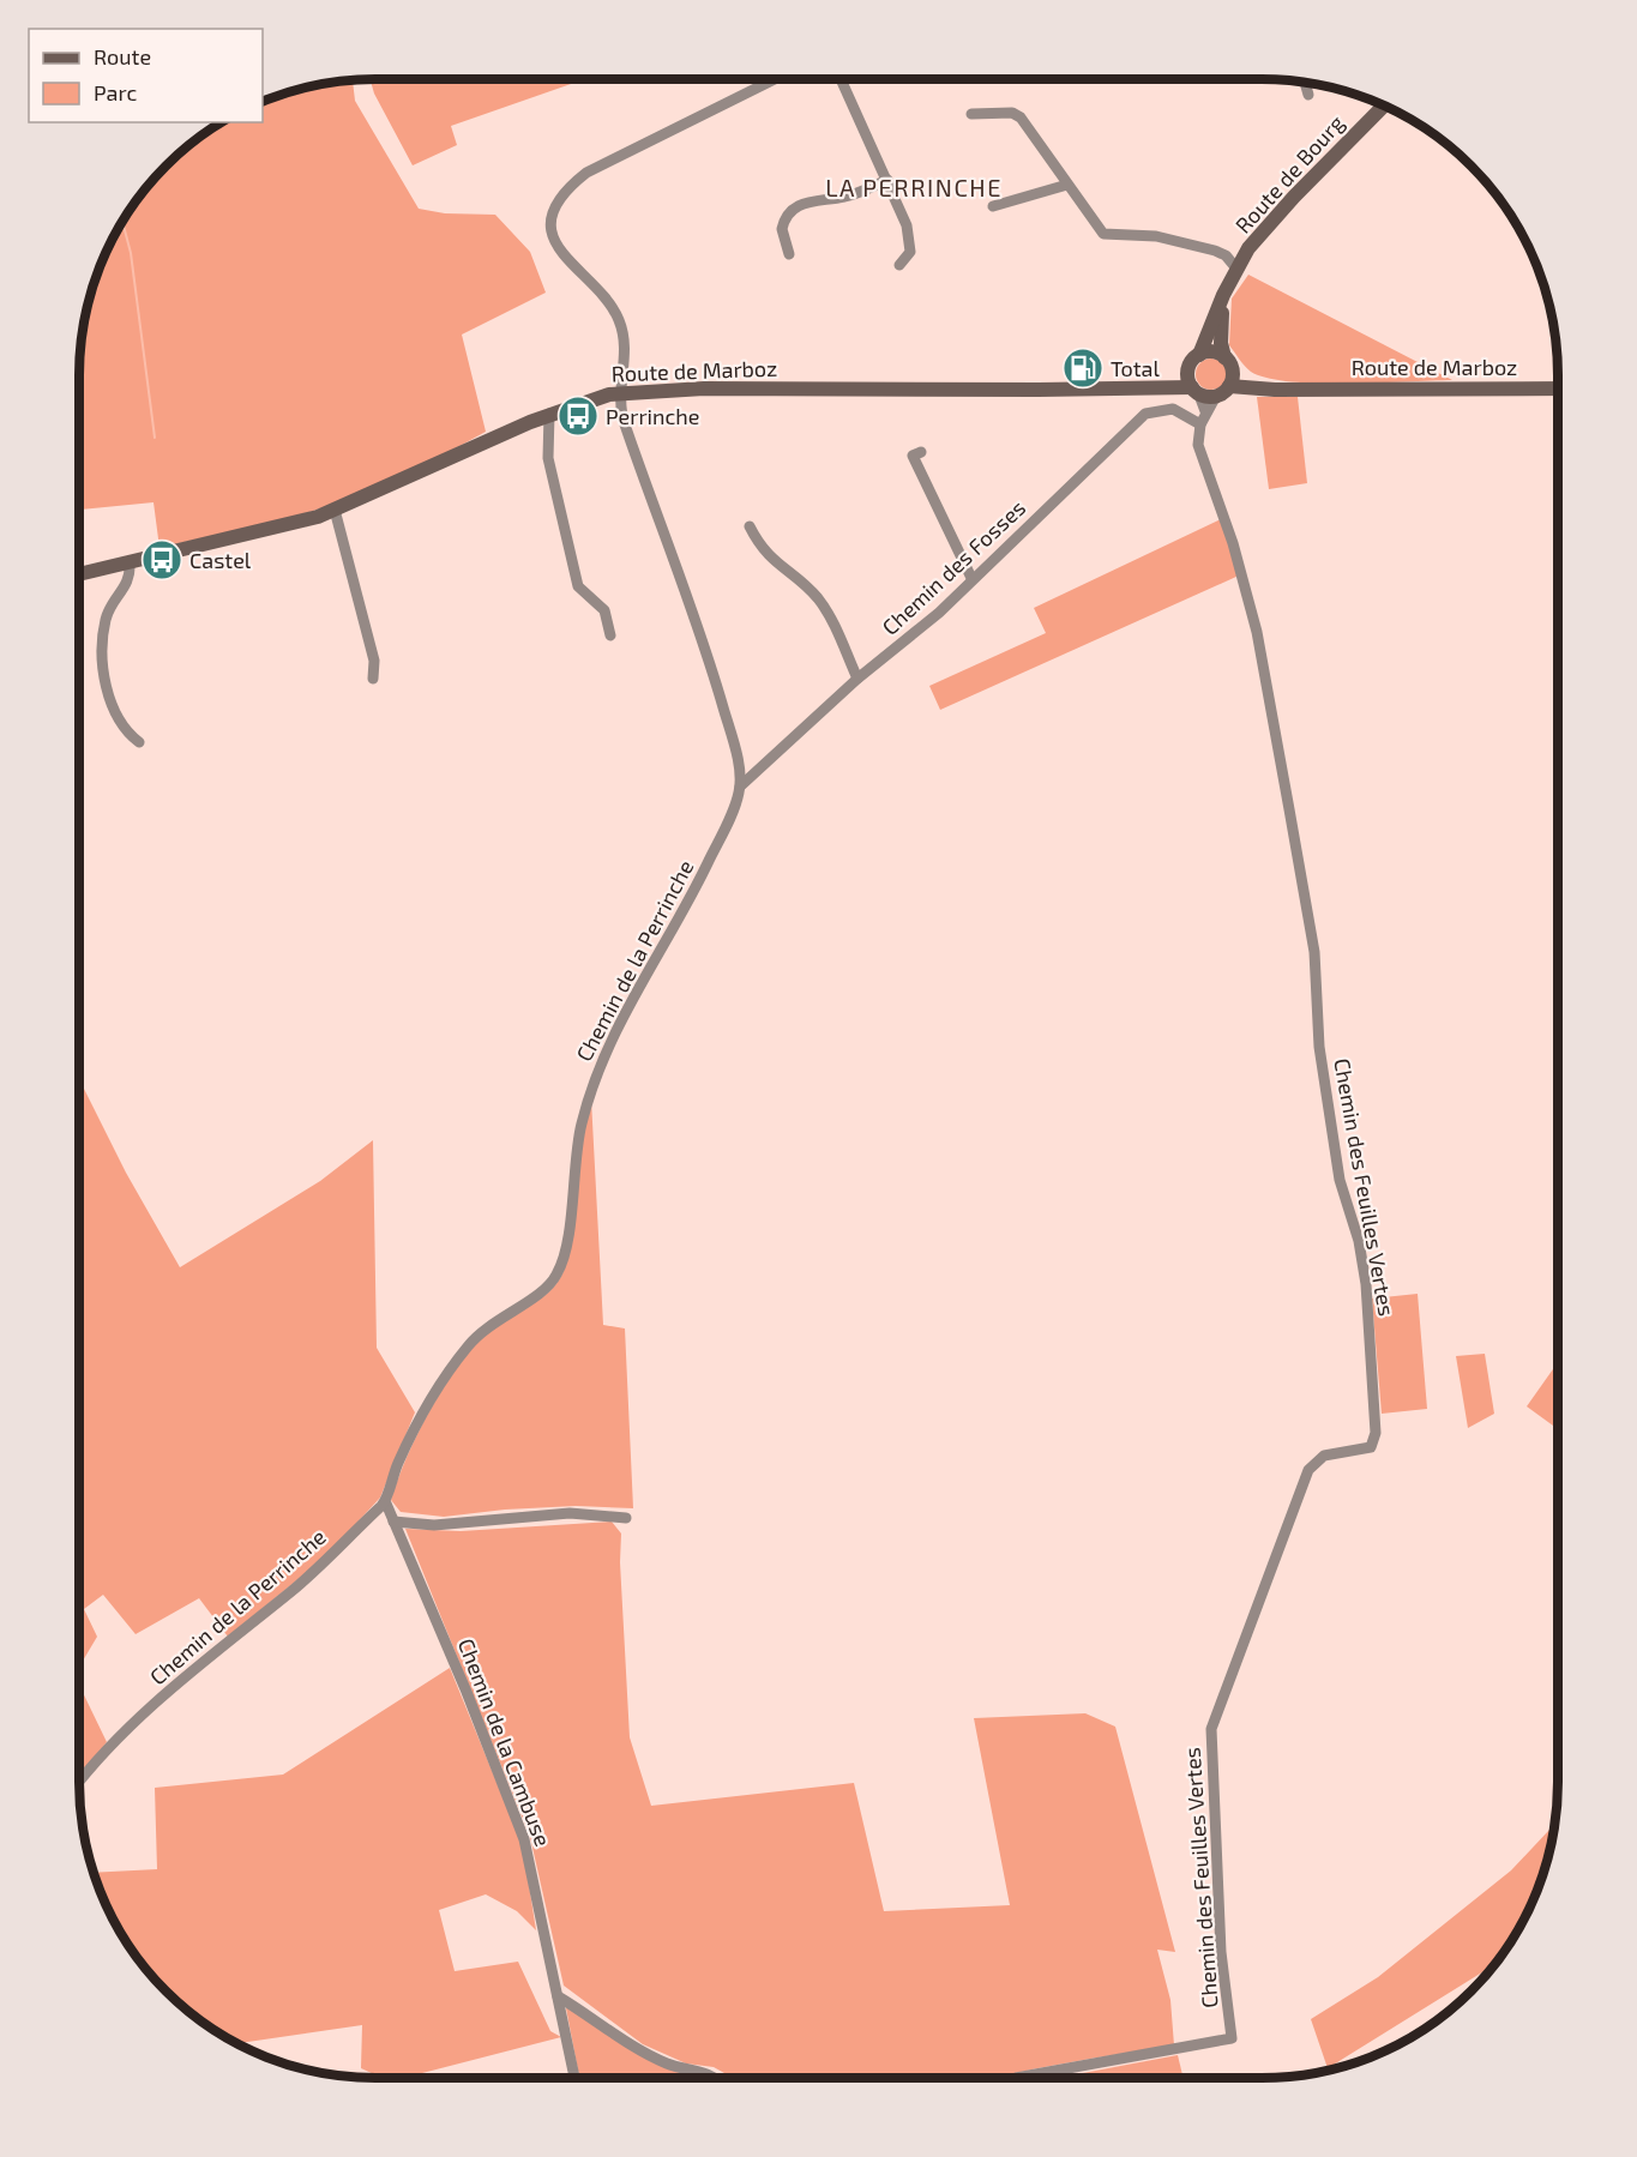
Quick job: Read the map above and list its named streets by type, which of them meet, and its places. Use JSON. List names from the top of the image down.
{
  "streets": {
    "main road": ["Route de Bourg", "Route de Marboz"],
    "street": [
      "Chemin des Fosses",
      "Chemin de la Perrinche",
      "Chemin des Feuilles Vertes",
      "Chemin de la Cambuse"
    ]
  },
  "crossings": [
    ["Route de Bourg", "Route de Marboz"],
    ["Chemin des Fosses", "Chemin de la Perrinche"],
    ["Chemin des Fosses", "Chemin des Feuilles Vertes"],
    ["Chemin de la Perrinche", "Chemin de la Cambuse"]
  ],
  "districts": ["LA PERRINCHE"],
  "places": {
    "fuel station": ["Total"],
    "bus stop": ["Perrinche", "Castel"]
  },
  "legend": ["Route", "Parc"]
}
